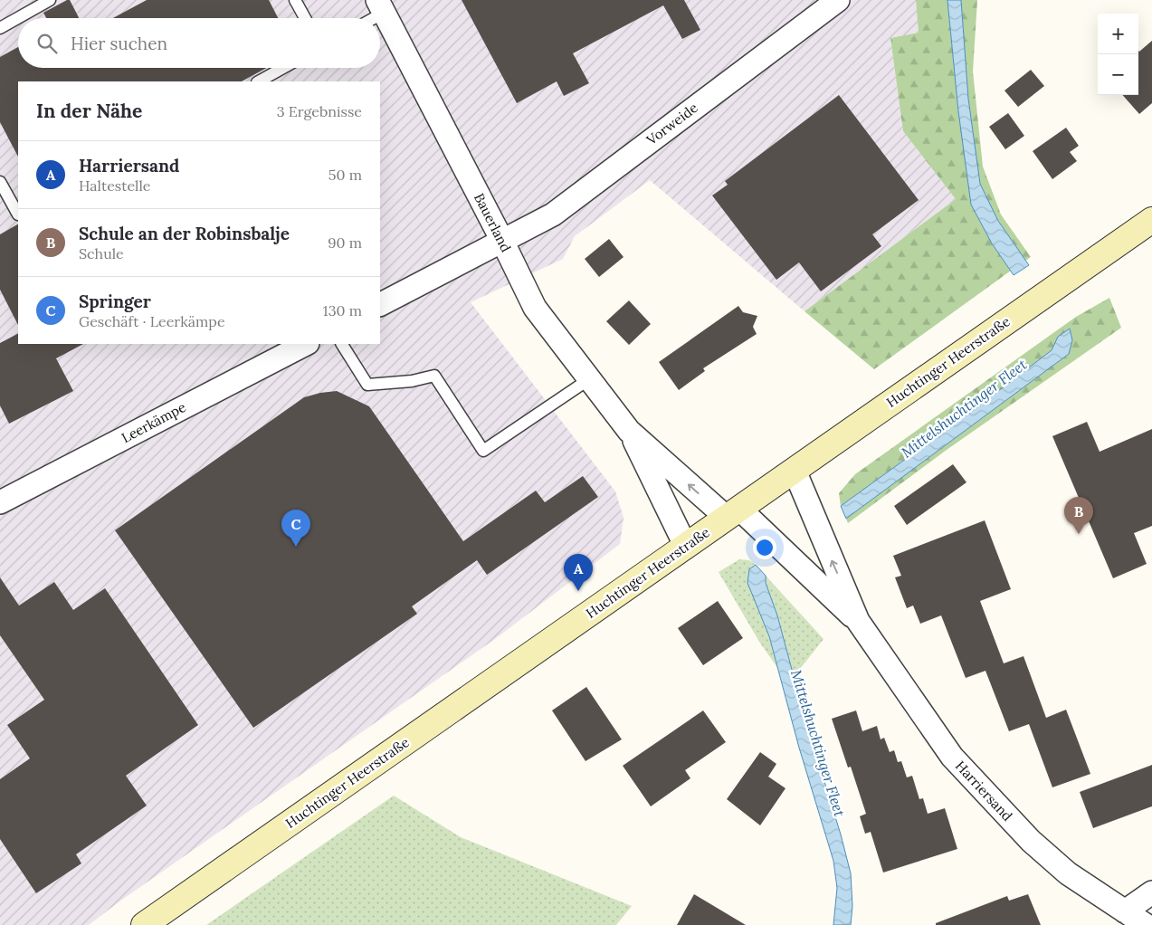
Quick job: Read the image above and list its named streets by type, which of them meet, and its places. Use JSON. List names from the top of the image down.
{
  "streets": {
    "main road": ["Huchtinger Heerstraße"],
    "street": [
      "Vorweide",
      "Bauerland",
      "Leerkämpe",
      "Harriersand"
    ]
  },
  "crossings": [
    ["Vorweide", "Bauerland"],
    ["Bauerland", "Huchtinger Heerstraße"],
    ["Bauerland", "Harriersand"],
    ["Huchtinger Heerstraße", "Harriersand"]
  ],
  "water": ["Mittelshuchtinger Fleet"],
  "page": {
    "map_buttons": ["+", "−"],
    "search": "Hier suchen",
    "heading": ["In der Nähe", "3 Ergebnisse"],
    "list": [
      {
        "mark": "A",
        "name": "Harriersand",
        "note": "Haltestelle",
        "value": "50 m"
      },
      {
        "mark": "B",
        "name": "Schule an der Robinsbalje",
        "note": "Schule",
        "value": "90 m"
      },
      {
        "mark": "C",
        "name": "Springer",
        "note": "Geschäft · Leerkämpe",
        "value": "130 m"
      }
    ],
    "pins": ["B", "C", "A"]
  }
}
